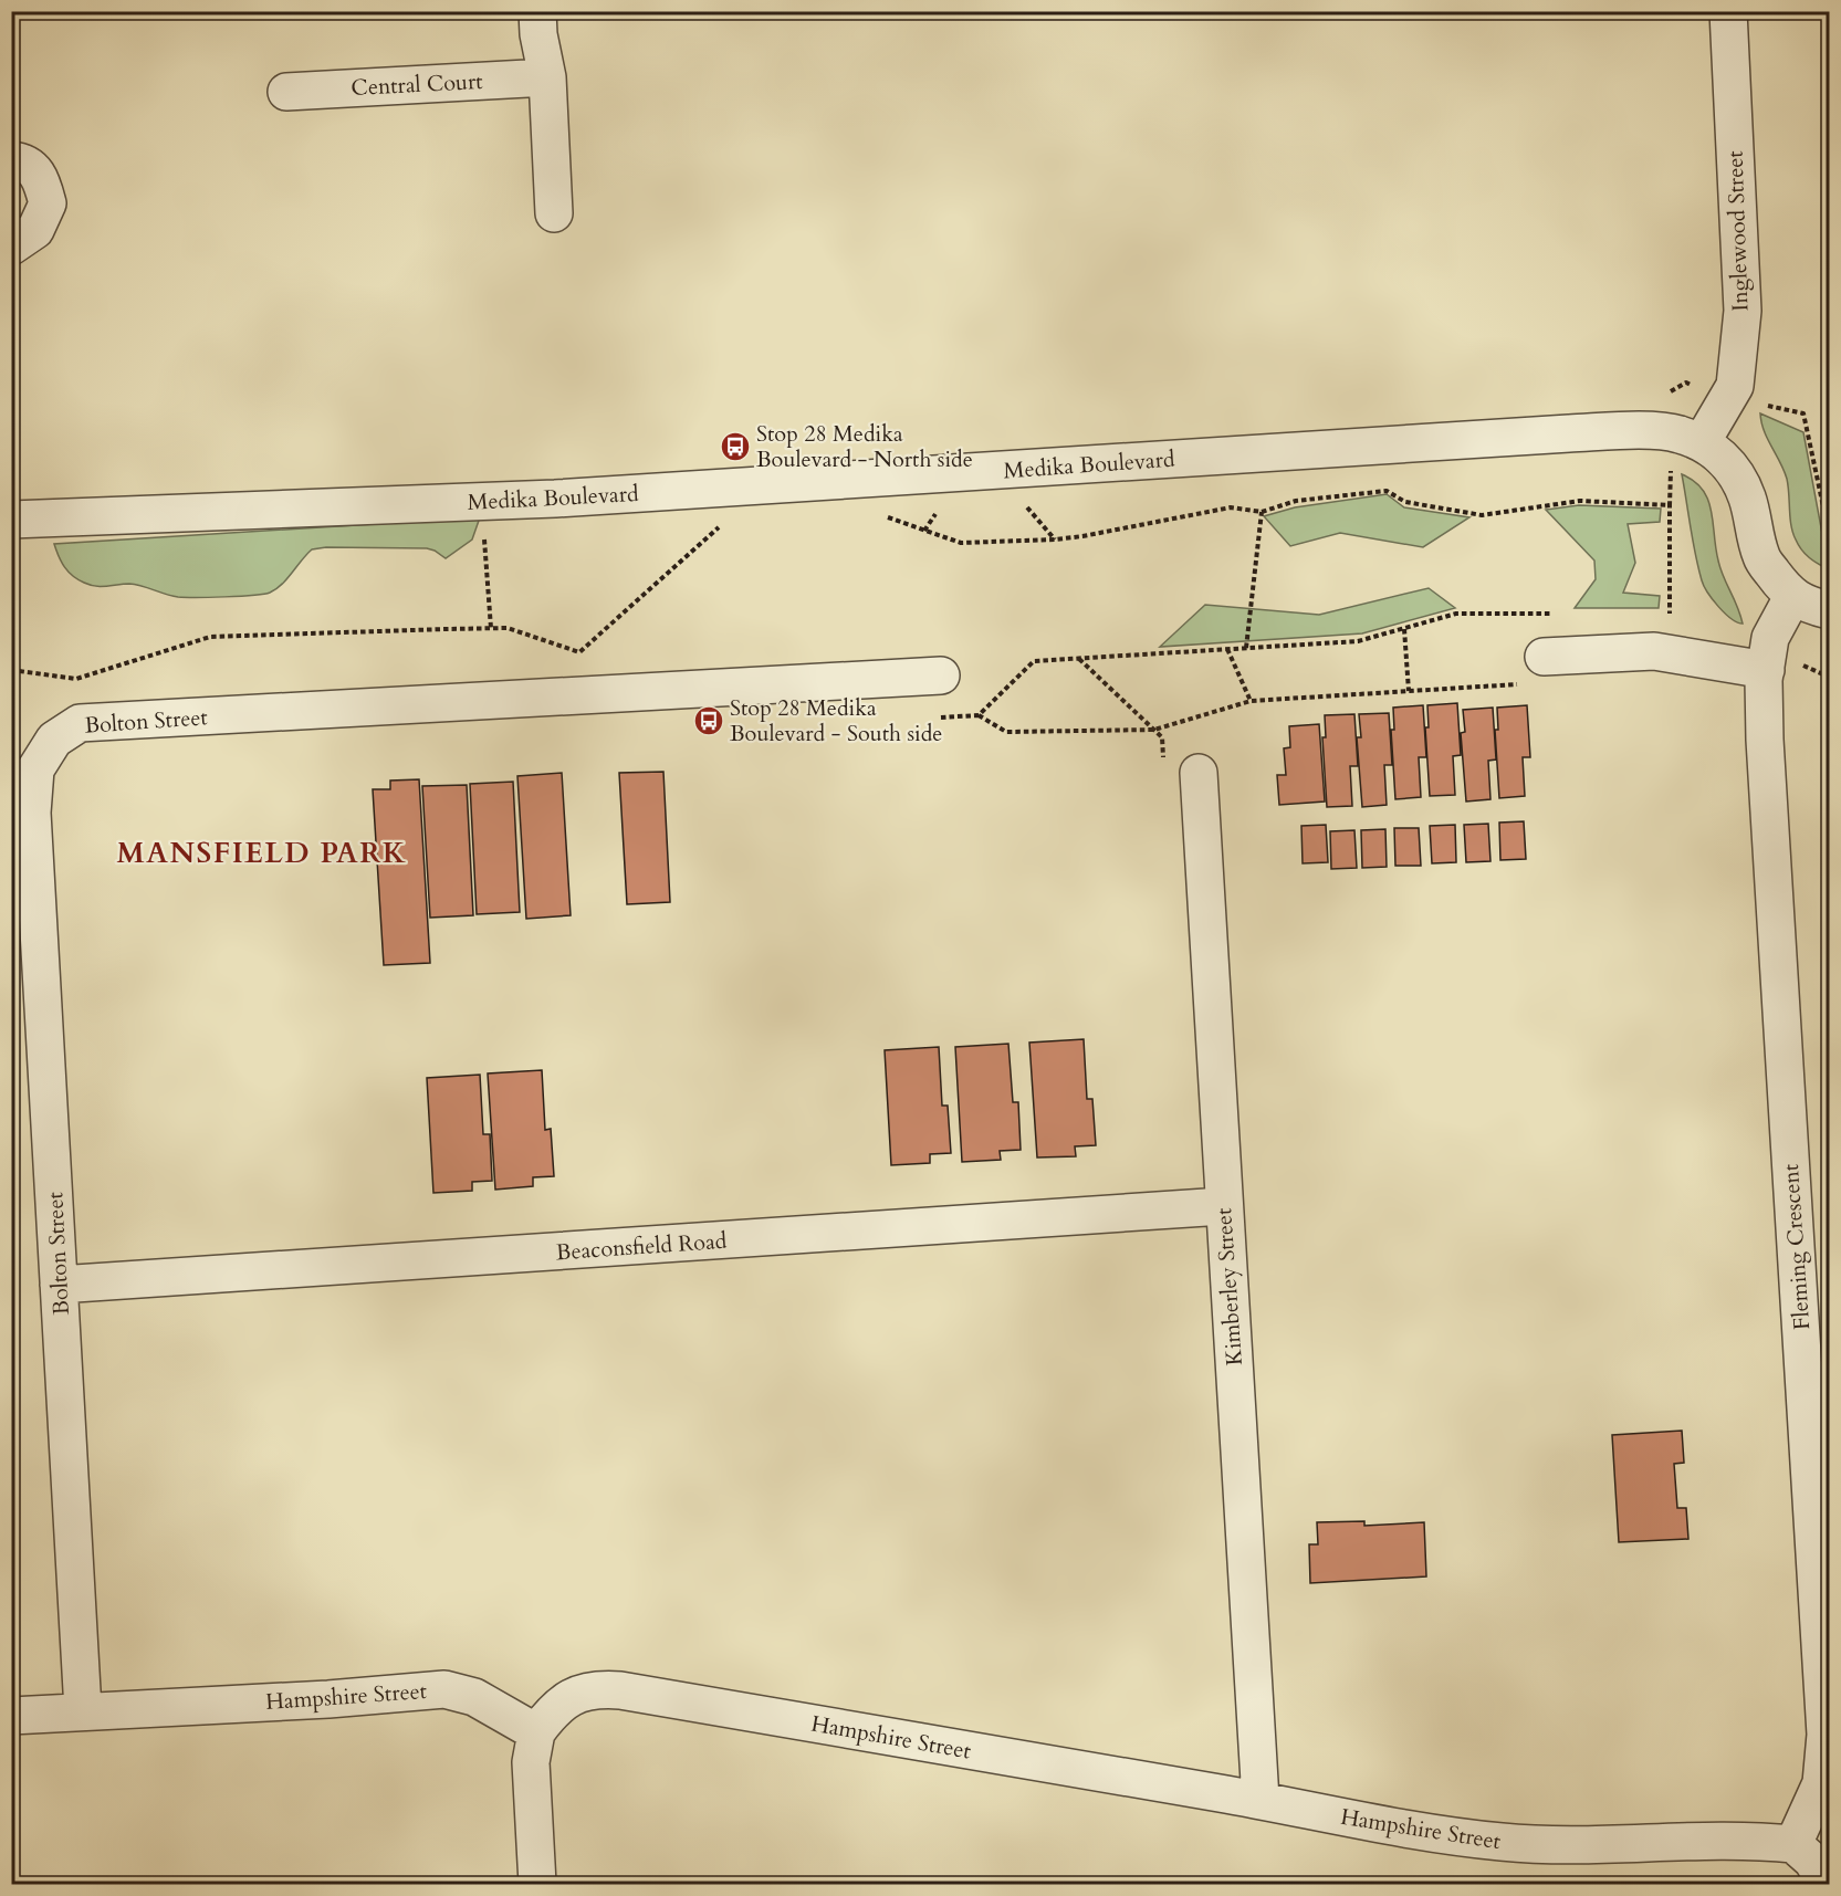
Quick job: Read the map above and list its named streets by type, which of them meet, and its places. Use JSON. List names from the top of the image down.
{
  "streets": {
    "street": [
      "Central Court",
      "Inglewood Street",
      "Medika Boulevard",
      "Bolton Street",
      "Beaconsfield Road",
      "Fleming Crescent",
      "Kimberley Street",
      "Hampshire Street"
    ]
  },
  "crossings": [
    ["Inglewood Street", "Medika Boulevard"],
    ["Medika Boulevard", "Fleming Crescent"],
    ["Bolton Street", "Beaconsfield Road"],
    ["Bolton Street", "Hampshire Street"],
    ["Beaconsfield Road", "Kimberley Street"],
    ["Fleming Crescent", "Hampshire Street"],
    ["Kimberley Street", "Hampshire Street"]
  ],
  "districts": ["MANSFIELD PARK"],
  "places": {
    "bus stop": ["Stop 28 Medika Boulevard - North side", "Stop 28 Medika Boulevard - South side"]
  }
}
